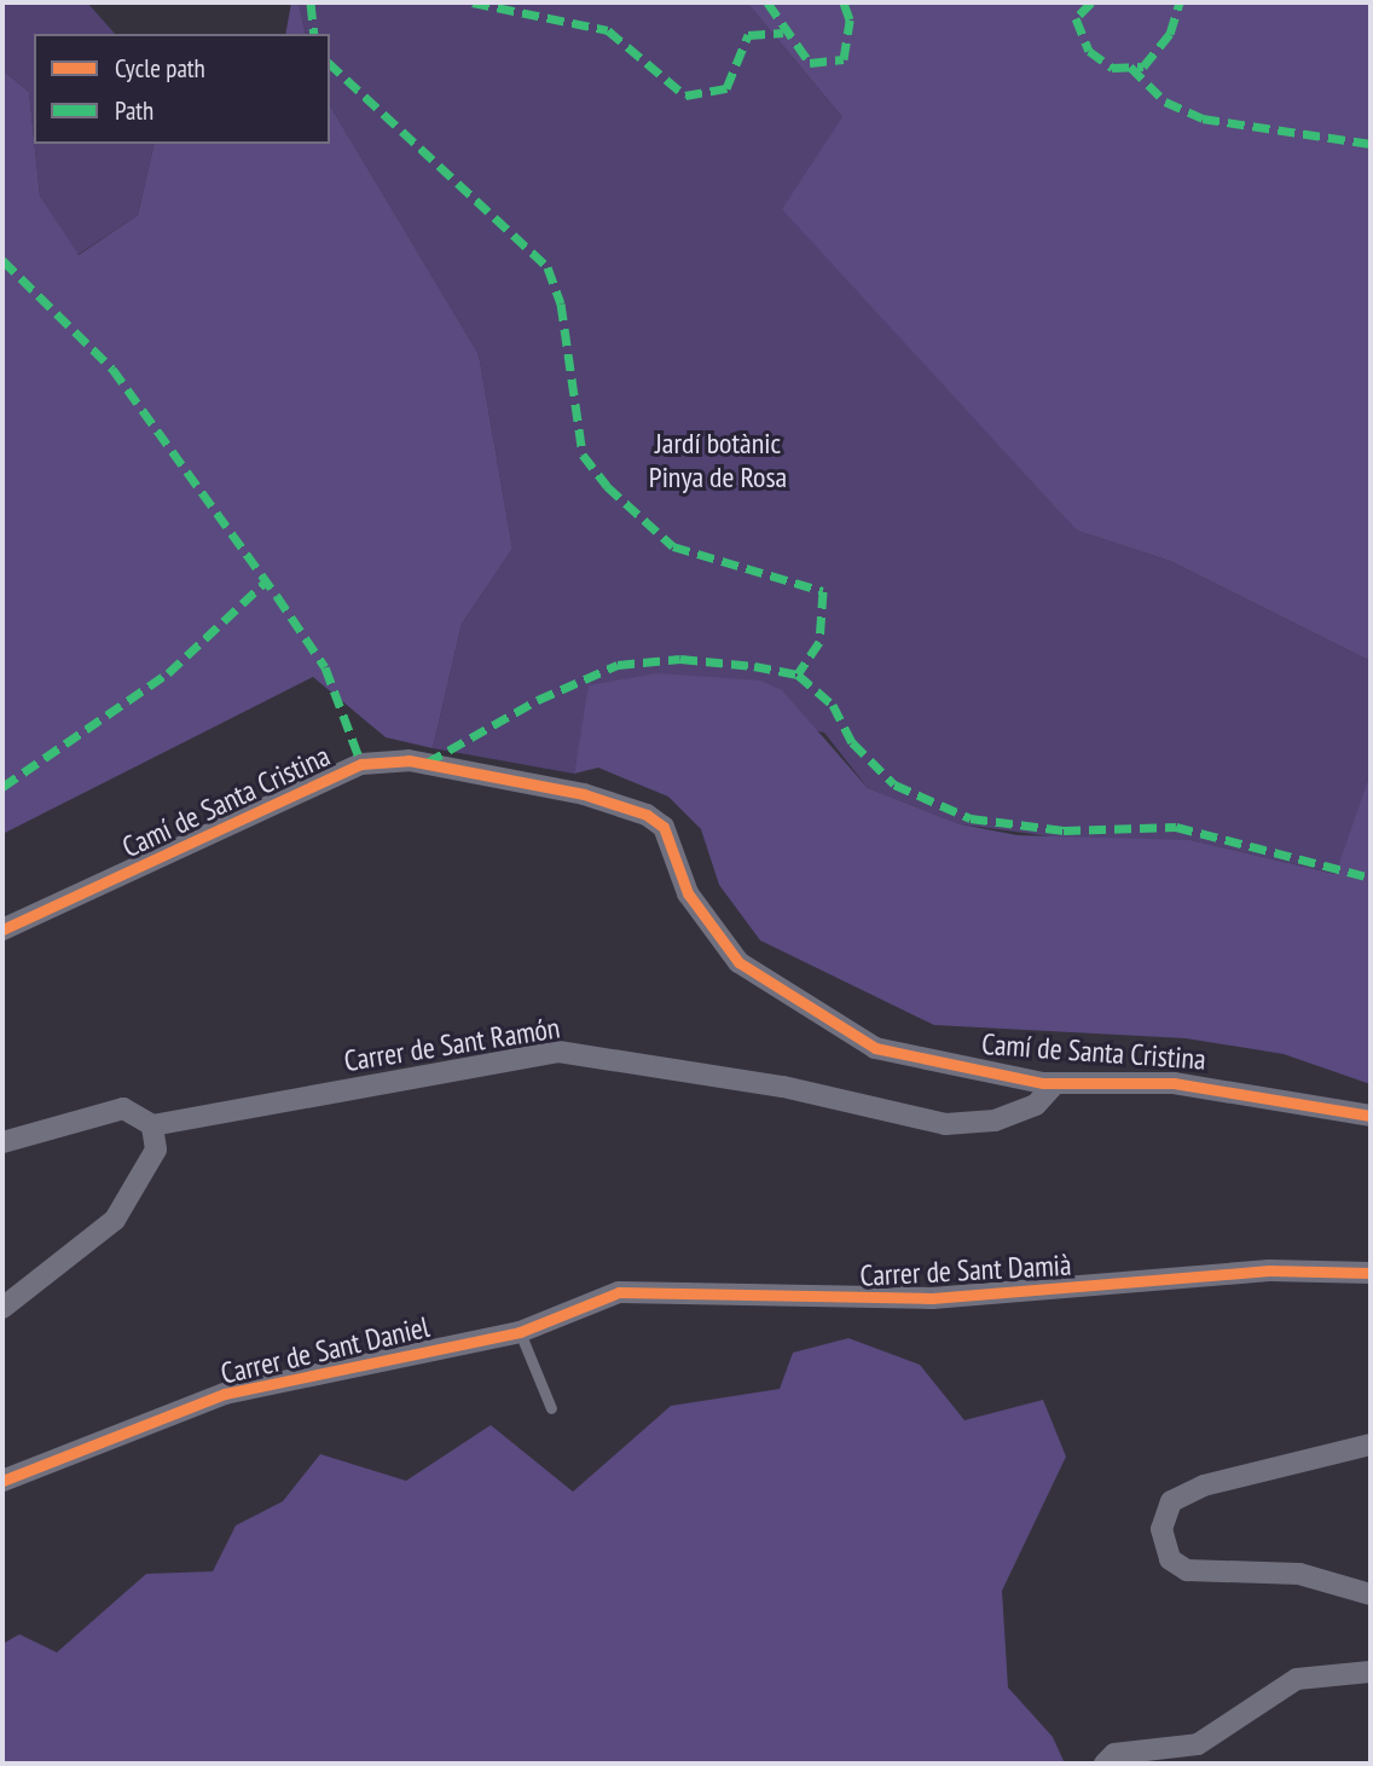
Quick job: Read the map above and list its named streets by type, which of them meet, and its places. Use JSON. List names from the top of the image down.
{
  "streets": {
    "street": [
      "Camí de Santa Cristina",
      "Carrer de Sant Ramón",
      "Carrer de Sant Damià",
      "Carrer de Sant Daniel"
    ]
  },
  "crossings": [
    ["Camí de Santa Cristina", "Carrer de Sant Ramón"],
    ["Carrer de Sant Damià", "Carrer de Sant Daniel"]
  ],
  "parks": ["Jardí botànic Pinya de Rosa"],
  "legend": ["Cycle path", "Path"]
}
